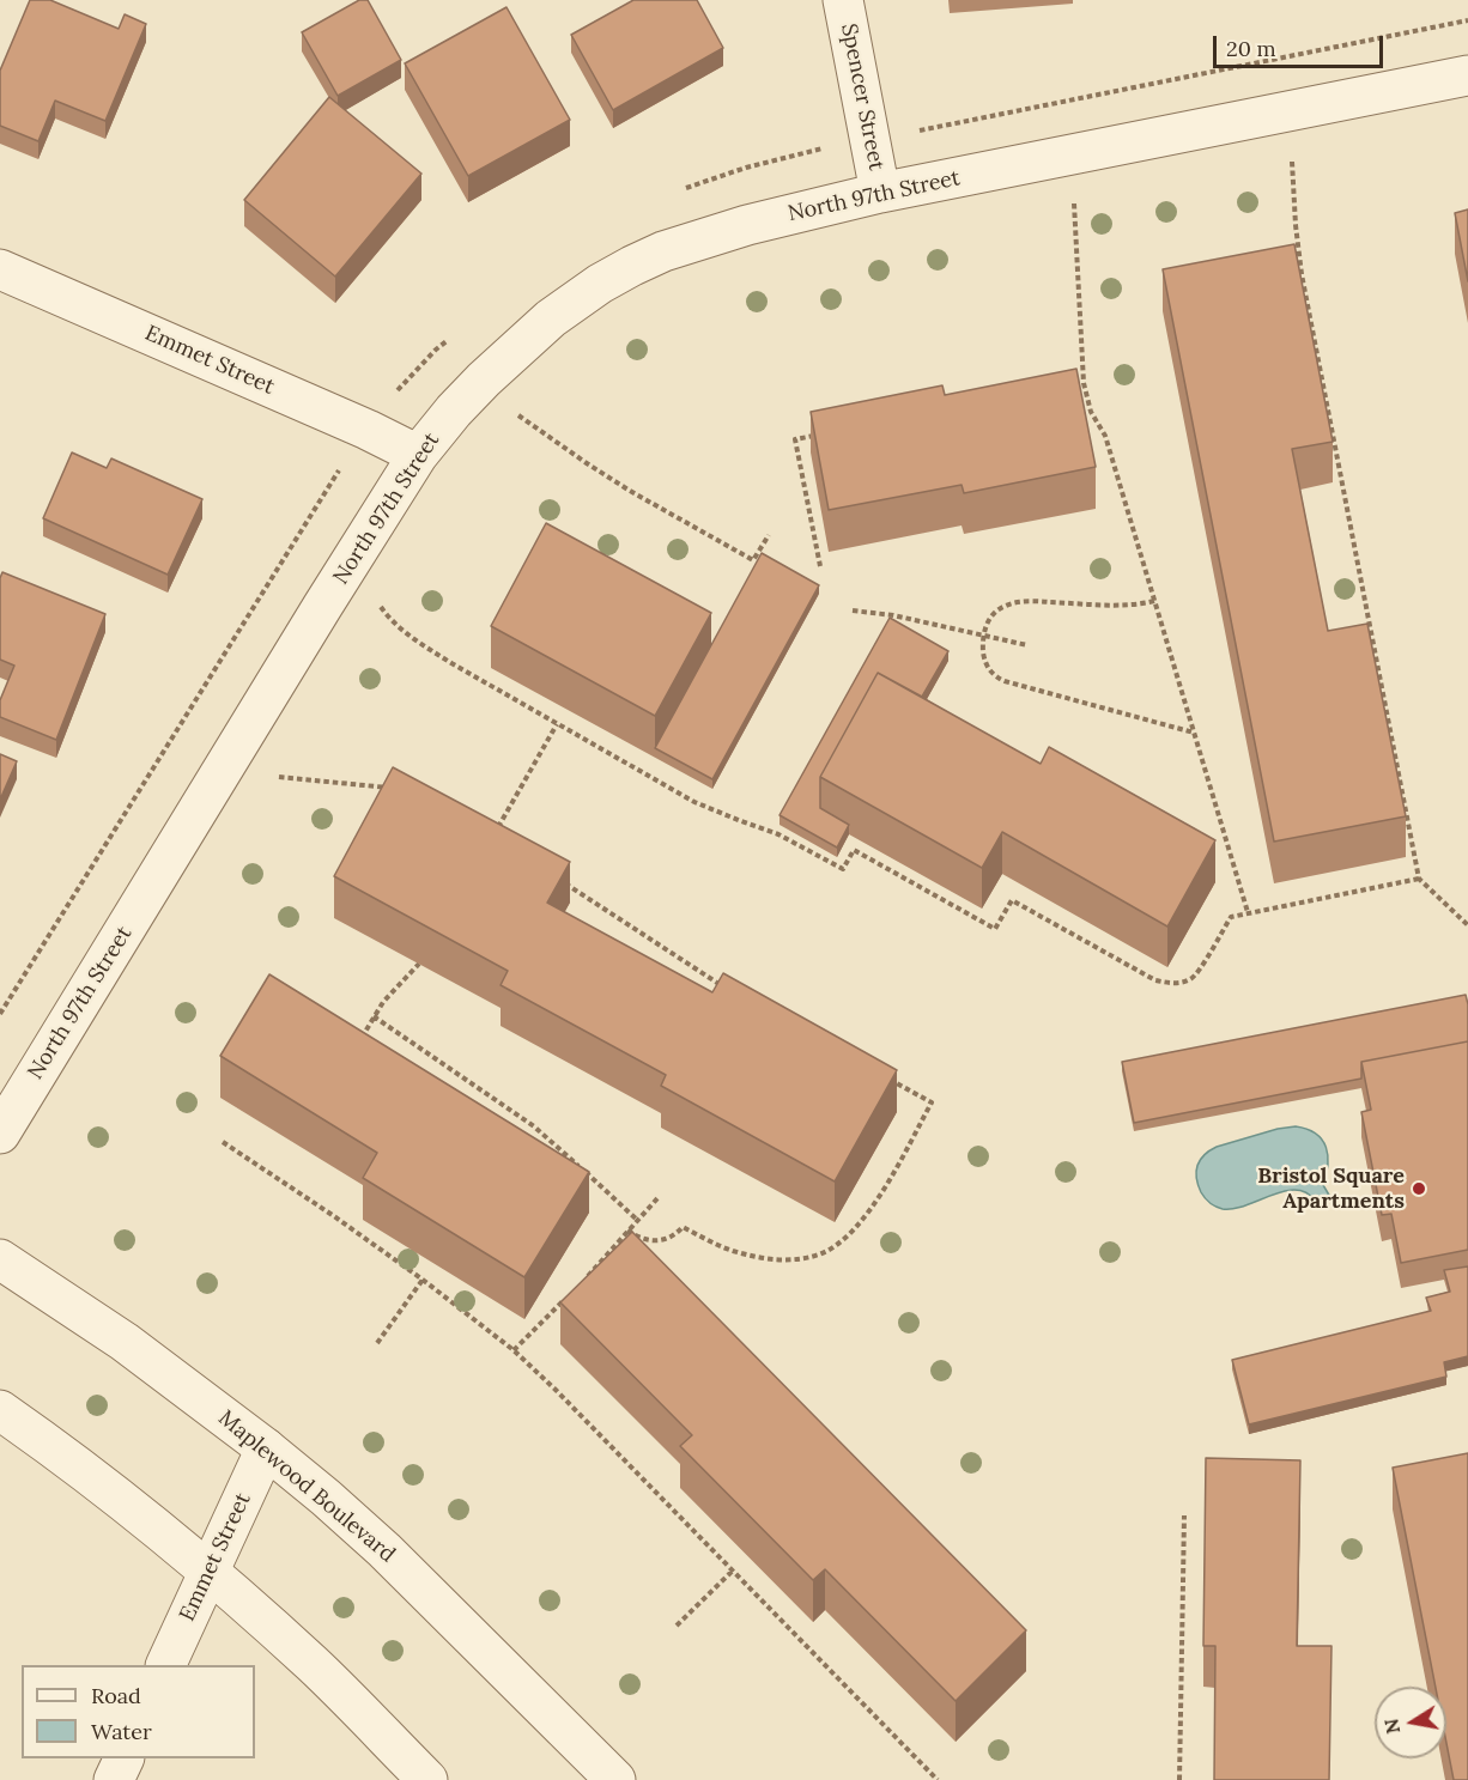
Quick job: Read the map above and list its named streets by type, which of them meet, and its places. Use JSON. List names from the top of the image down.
{
  "streets": {
    "street": [
      "Spencer Street",
      "North 97th Street",
      "Emmet Street",
      "Maplewood Boulevard"
    ]
  },
  "crossings": [
    ["Spencer Street", "North 97th Street"],
    ["North 97th Street", "Emmet Street"],
    ["Emmet Street", "Maplewood Boulevard"]
  ],
  "places": ["Bristol Square Apartments"],
  "legend": ["Road", "Water"],
  "scale_bar": "20 m",
  "north": "left"
}
